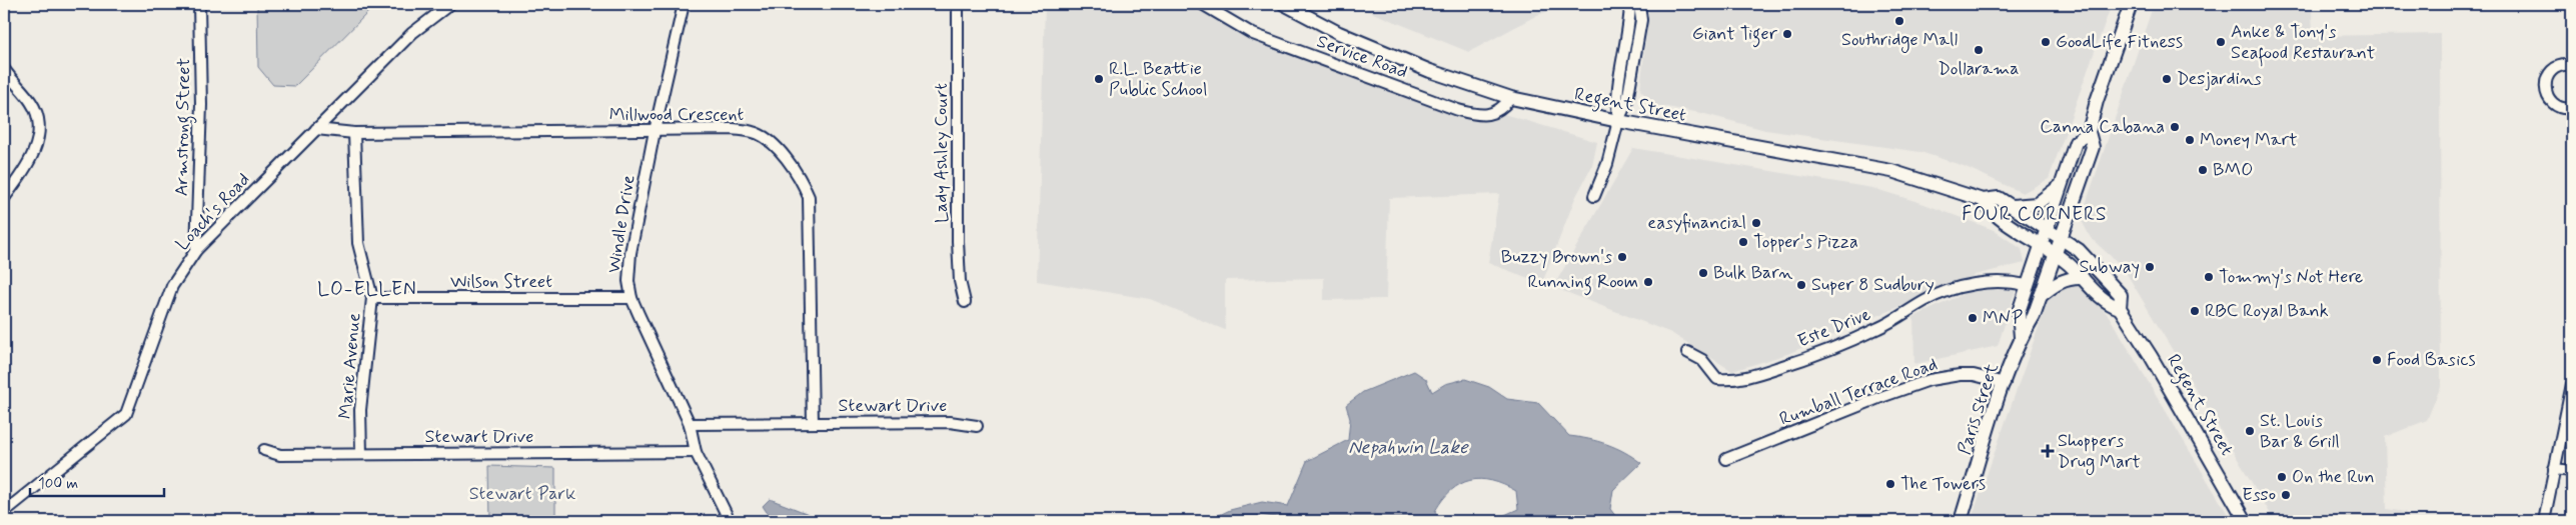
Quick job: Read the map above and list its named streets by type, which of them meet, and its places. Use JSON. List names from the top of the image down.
{
  "streets": {
    "main road": ["Regent Street", "Paris Street"],
    "street": [
      "Service Road",
      "Millwood Crescent",
      "Armstrong Street",
      "Lady Ashley Court",
      "Loach's Road",
      "Windle Drive",
      "Wilson Street",
      "Este Drive",
      "Marie Avenue",
      "Rumball Terrace Road",
      "Stewart Drive"
    ]
  },
  "crossings": [
    ["Service Road", "Regent Street"],
    ["Regent Street", "Paris Street"],
    ["Millwood Crescent", "Loach's Road"],
    ["Millwood Crescent", "Windle Drive"],
    ["Millwood Crescent", "Marie Avenue"],
    ["Millwood Crescent", "Stewart Drive"],
    ["Armstrong Street", "Loach's Road"],
    ["Windle Drive", "Wilson Street"],
    ["Windle Drive", "Stewart Drive"],
    ["Wilson Street", "Marie Avenue"],
    ["Este Drive", "Paris Street"],
    ["Marie Avenue", "Stewart Drive"],
    ["Rumball Terrace Road", "Paris Street"]
  ],
  "districts": ["FOUR CORNERS", "LO-ELLEN"],
  "water": ["Nepahwin Lake"],
  "parks": ["Stewart Park"],
  "places": {
    "other": [
      "Southridge Mall",
      "Giant Tiger",
      "GoodLife Fitness",
      "Anke & Tony's Seafood Restaurant",
      "Dollarama",
      "R.L. Beattie Public School",
      "Desjardins",
      "Canna Cabana",
      "Money Mart",
      "BMO",
      "easyfinancial",
      "Topper's Pizza",
      "Buzzy Brown's",
      "Subway",
      "Bulk Barn",
      "Tommy's Not Here",
      "Running Room",
      "Super 8 Sudbury",
      "RBC Royal Bank",
      "MNP",
      "Food Basics",
      "St. Louis Bar & Grill",
      "On the Run",
      "The Towers",
      "Esso"
    ],
    "health": ["Shoppers Drug Mart"]
  },
  "scale_bar": "100 m"
}
